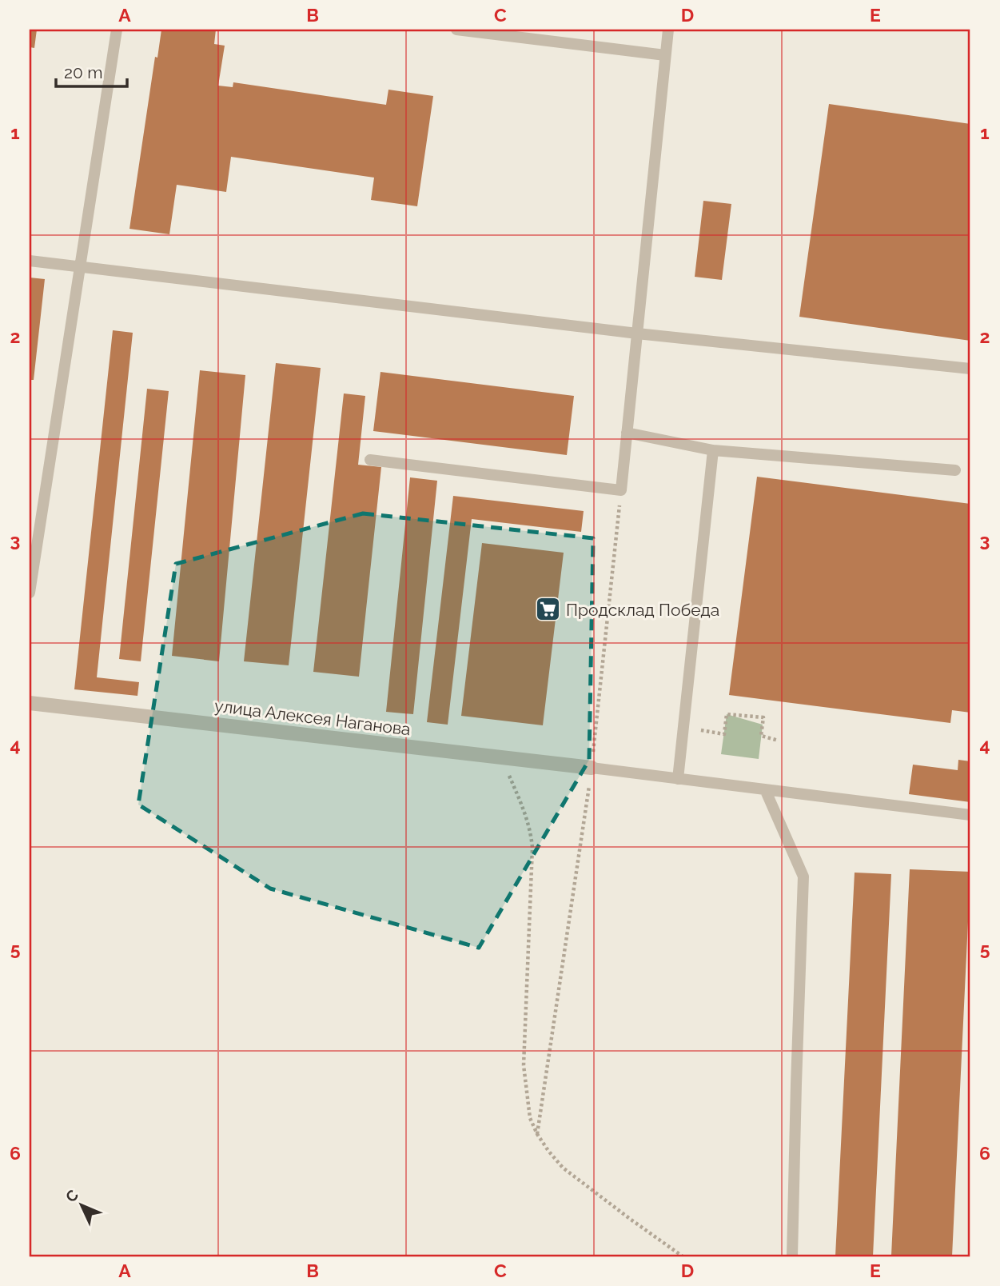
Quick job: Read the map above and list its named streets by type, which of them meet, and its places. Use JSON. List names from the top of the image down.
{
  "streets": {
    "street": ["улица Алексея Наганова"]
  },
  "places": {
    "supermarket": ["Продсклад Победа"]
  },
  "scale_bar": "20 m",
  "north": "top left",
  "grid": {
    "columns": [
      "A",
      "B",
      "C",
      "D",
      "E"
    ],
    "rows": [
      "1",
      "2",
      "3",
      "4",
      "5",
      "6"
    ]
  }
}
